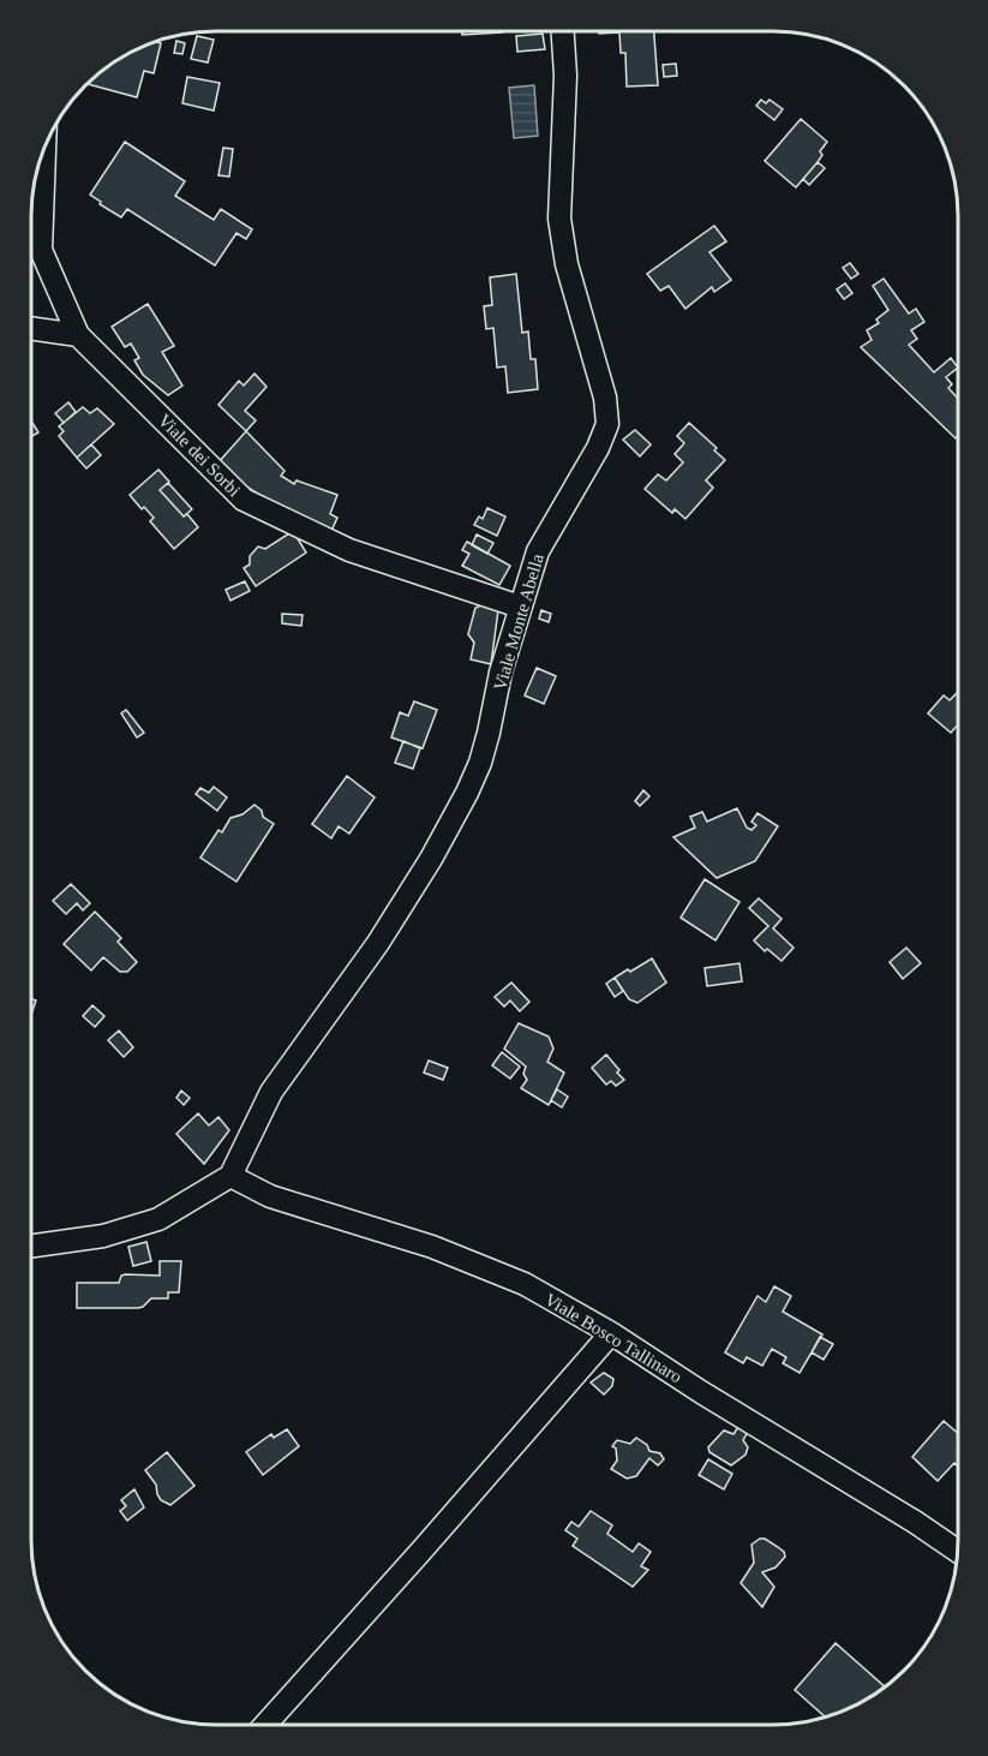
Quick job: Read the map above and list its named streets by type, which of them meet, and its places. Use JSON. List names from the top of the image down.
{
  "streets": {
    "street": ["Viale dei Sorbi", "Viale Monte Abella", "Viale Bosco Tallinaro"]
  },
  "crossings": [
    ["Viale dei Sorbi", "Viale Monte Abella"],
    ["Viale Monte Abella", "Viale Bosco Tallinaro"]
  ]
}
